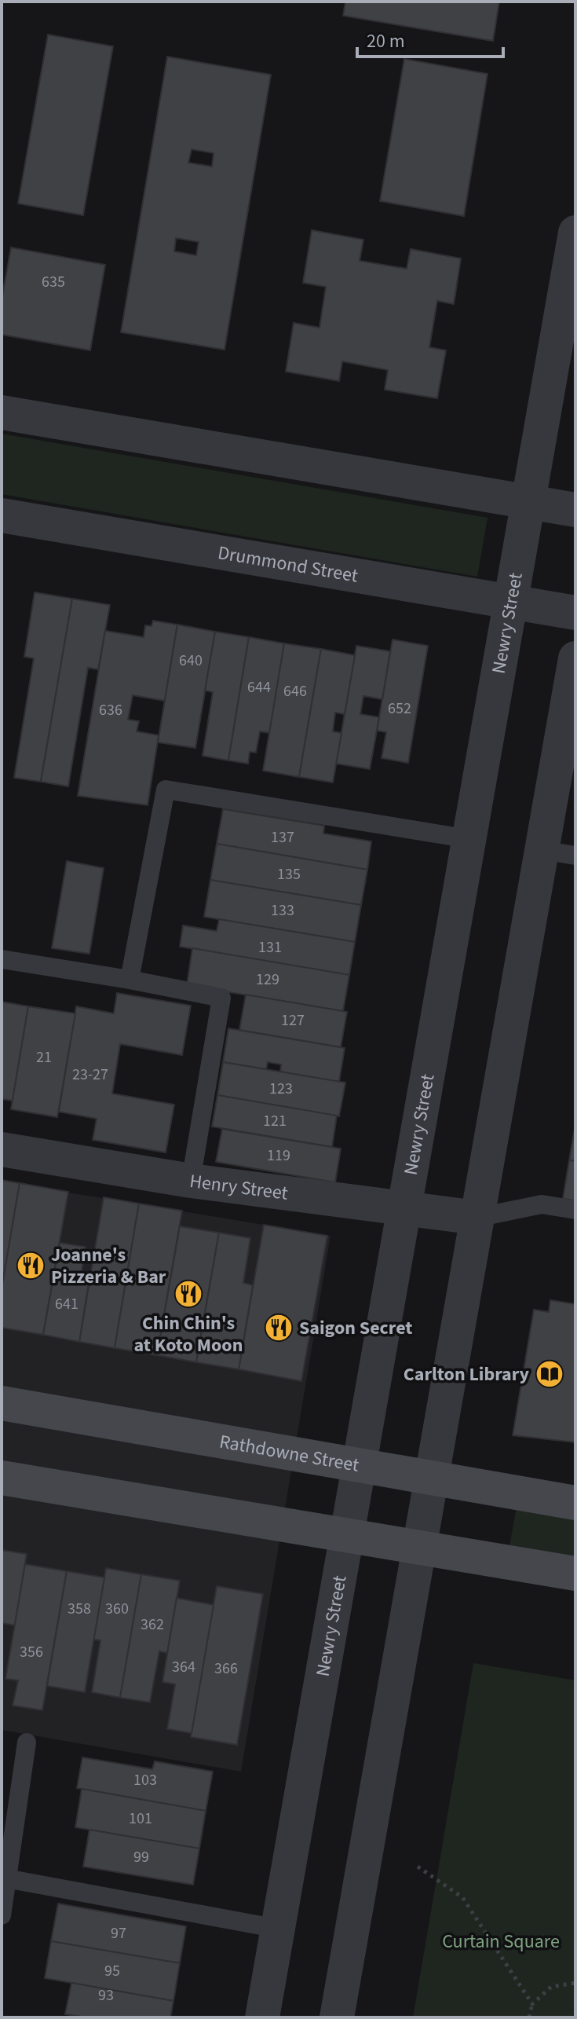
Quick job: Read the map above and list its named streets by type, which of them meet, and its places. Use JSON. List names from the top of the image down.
{
  "streets": {
    "street": [
      "Drummond Street",
      "Newry Street",
      "Henry Street",
      "Rathdowne Street"
    ]
  },
  "crossings": [
    ["Drummond Street", "Newry Street"],
    ["Newry Street", "Henry Street"],
    ["Newry Street", "Rathdowne Street"]
  ],
  "parks": ["Curtain Square"],
  "places": {
    "restaurant": ["Joanne's Pizzeria & Bar", "Chin Chin's at Koto Moon", "Saigon Secret"],
    "library": ["Carlton Library"]
  },
  "house_numbers": [
    "635",
    "640",
    "644",
    "646",
    "652",
    "636",
    "137",
    "135",
    "133",
    "131",
    "129",
    "127",
    "21",
    "23-27",
    "123",
    "121",
    "119",
    "641",
    "358",
    "360",
    "362",
    "356",
    "364",
    "366",
    "103",
    "101",
    "99",
    "97",
    "95",
    "93"
  ],
  "scale_bar": "20 m"
}
